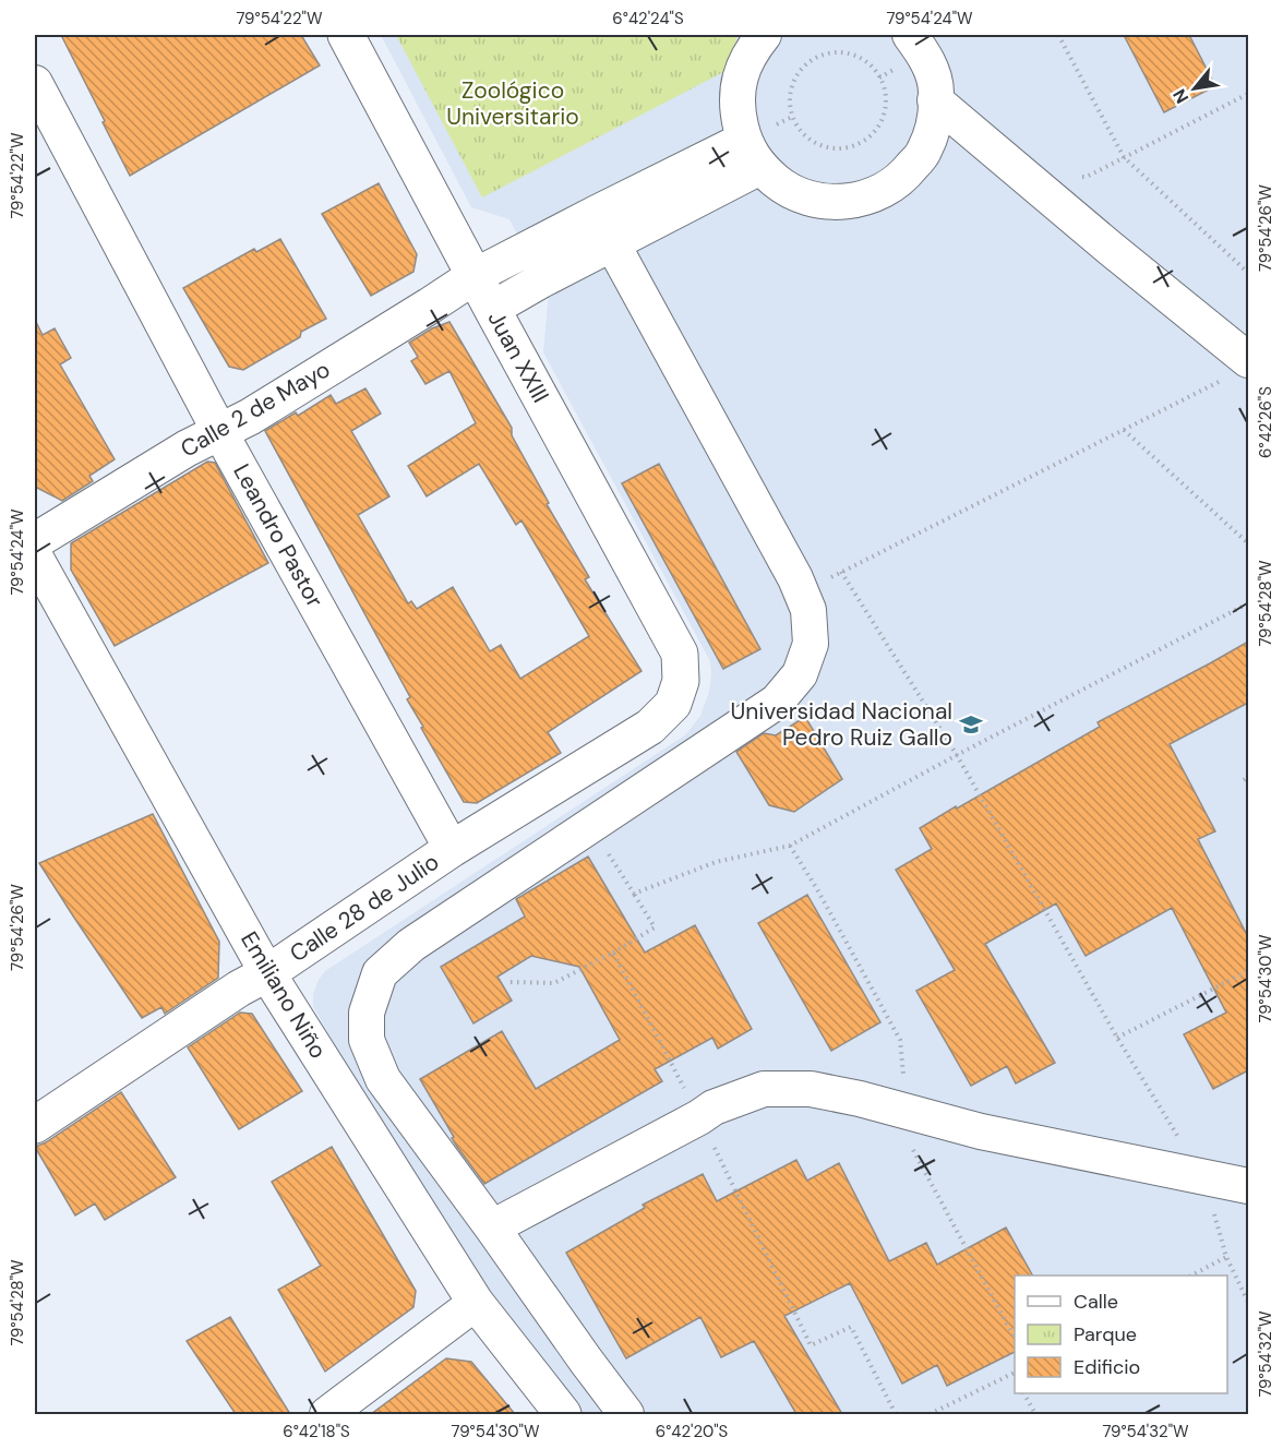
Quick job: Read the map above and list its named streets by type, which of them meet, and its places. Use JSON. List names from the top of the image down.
{
  "streets": {
    "main road": [
      "Juan XXIII",
      "Calle 2 de Mayo",
      "Calle 28 de Julio",
      "Emiliano Niño"
    ],
    "street": ["Leandro Pastor"]
  },
  "crossings": [
    ["Juan XXIII", "Calle 2 de Mayo"],
    ["Juan XXIII", "Calle 28 de Julio"],
    ["Calle 2 de Mayo", "Leandro Pastor"],
    ["Leandro Pastor", "Calle 28 de Julio"],
    ["Calle 28 de Julio", "Emiliano Niño"]
  ],
  "parks": ["Zoológico Universitario"],
  "places": {
    "school or university": ["Universidad Nacional Pedro Ruiz Gallo"]
  },
  "legend": ["Calle", "Parque", "Edificio"],
  "north": "bottom left",
  "coordinates": [
    "79°54'22\"W",
    "6°42'24\"S",
    "79°54'24\"W",
    "79°54'26\"W",
    "6°42'26\"S",
    "79°54'28\"W",
    "79°54'30\"W",
    "79°54'32\"W",
    "6°42'18\"S",
    "6°42'20\"S"
  ]
}
